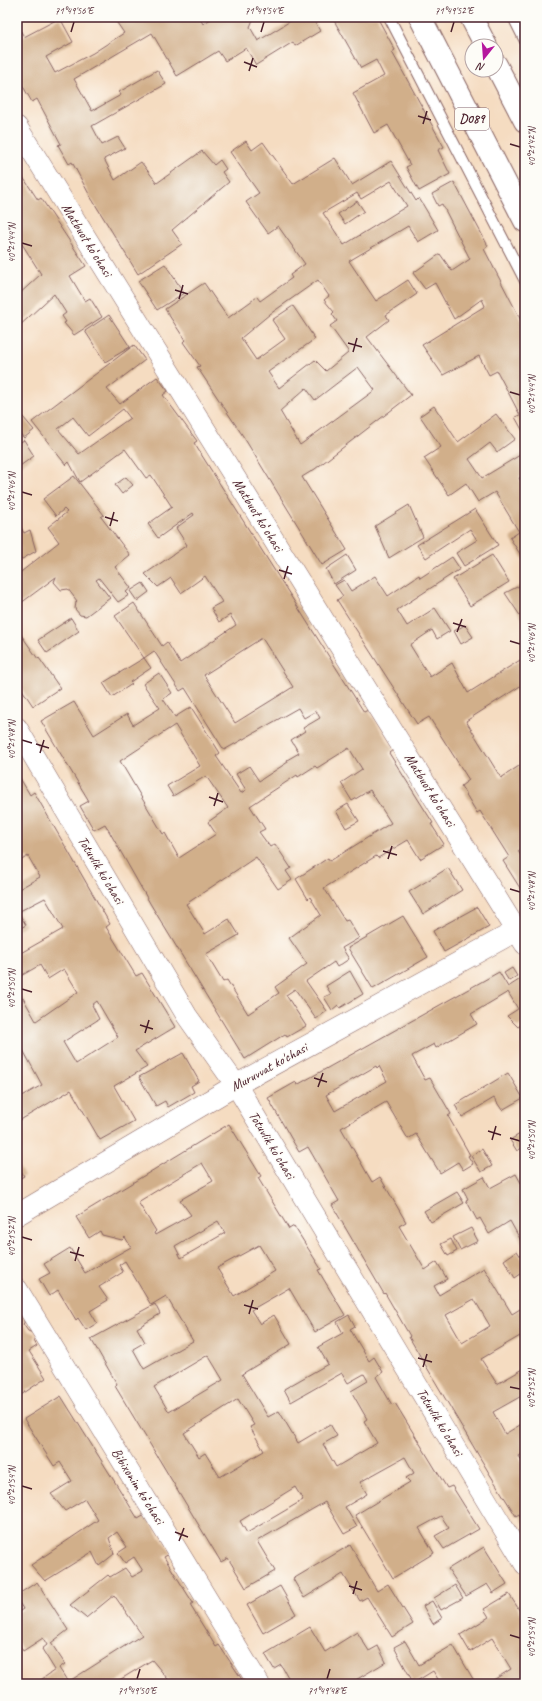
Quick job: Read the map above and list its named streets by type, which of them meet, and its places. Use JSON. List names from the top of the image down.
{
  "streets": {
    "main road": ["D089"],
    "street": [
      "Matbuot koʻchasi",
      "Totuvlik koʻchasi",
      "Muruvvat ko'chasi",
      "Bibixonim koʻchasi"
    ]
  },
  "crossings": [
    ["Matbuot koʻchasi", "Muruvvat ko'chasi"],
    ["Totuvlik koʻchasi", "Muruvvat ko'chasi"]
  ],
  "north": "bottom",
  "coordinates": [
    "71°49'56\"E",
    "71°49'54\"E",
    "71°49'52\"E",
    "40°21'42\"N",
    "40°21'44\"N",
    "40°21'46\"N",
    "40°21'48\"N",
    "40°21'50\"N",
    "40°21'52\"N",
    "40°21'54\"N",
    "71°49'50\"E",
    "71°49'48\"E"
  ]
}
